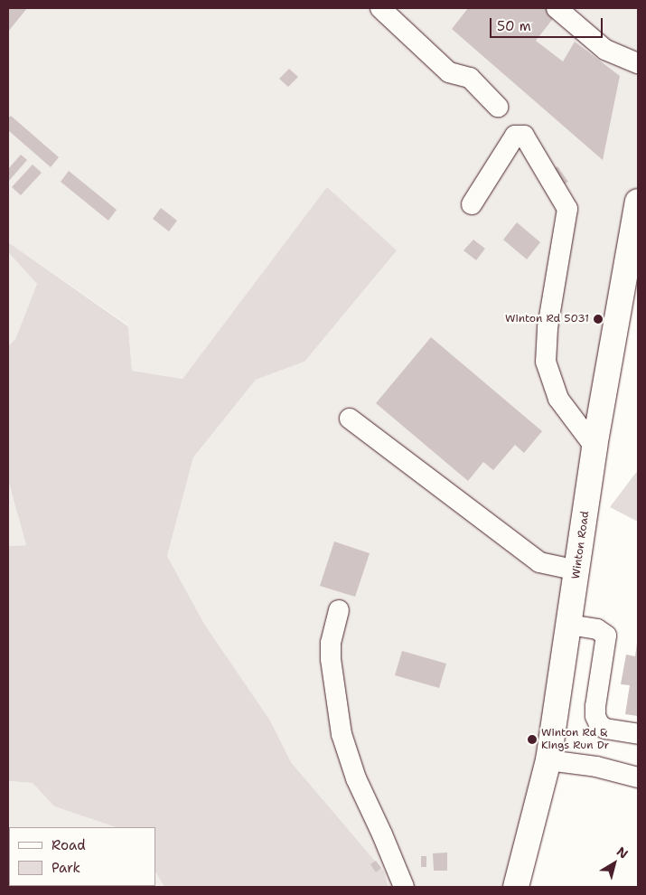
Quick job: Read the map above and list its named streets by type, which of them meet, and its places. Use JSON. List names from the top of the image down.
{
  "streets": {
    "main road": ["Winton Road"]
  },
  "places": ["Winton Rd 5031", "Winton Rd & Kings Run Dr"],
  "legend": ["Road", "Park"],
  "scale_bar": "50 m",
  "north": "top right"
}
